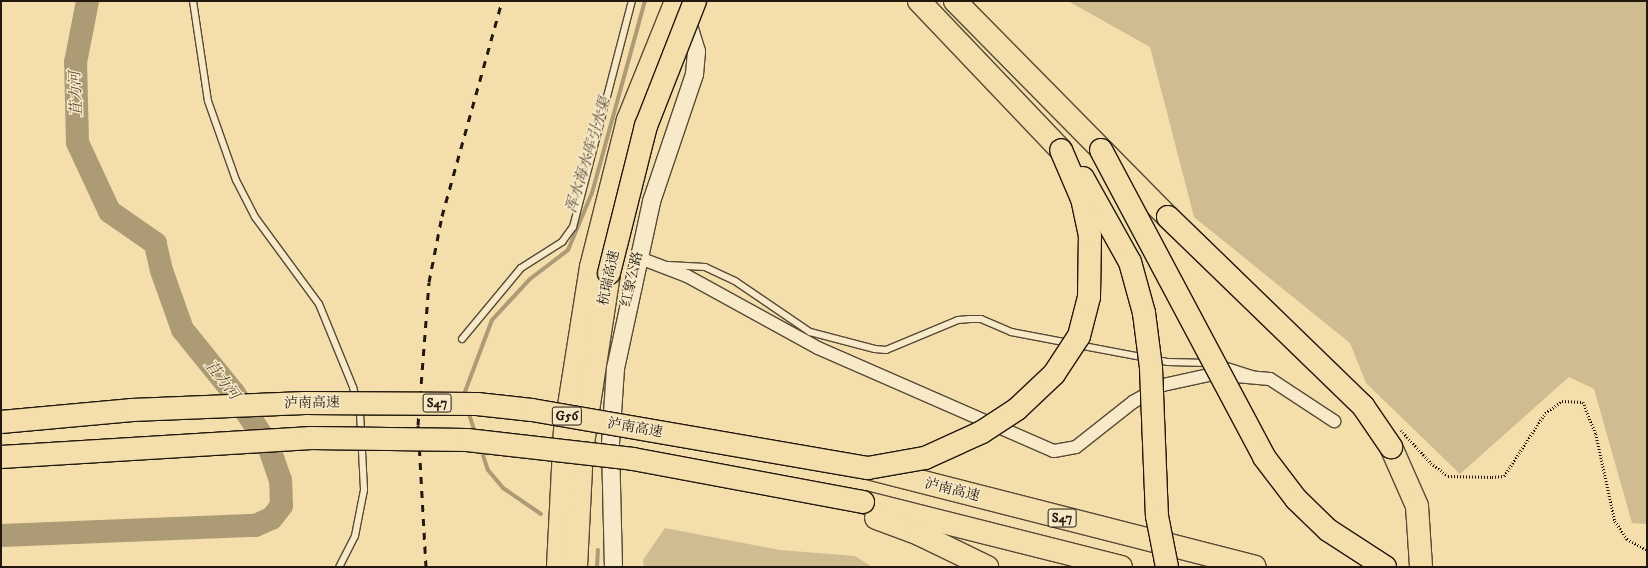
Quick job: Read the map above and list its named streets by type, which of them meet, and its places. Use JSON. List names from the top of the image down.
{
  "streets": {
    "highway": [
      "杭瑞高速",
      "泸南高速",
      "S47",
      "G56"
    ],
    "main road": ["红象公路"]
  },
  "water": ["苴力河", "浑水海水库引水渠"]
}
